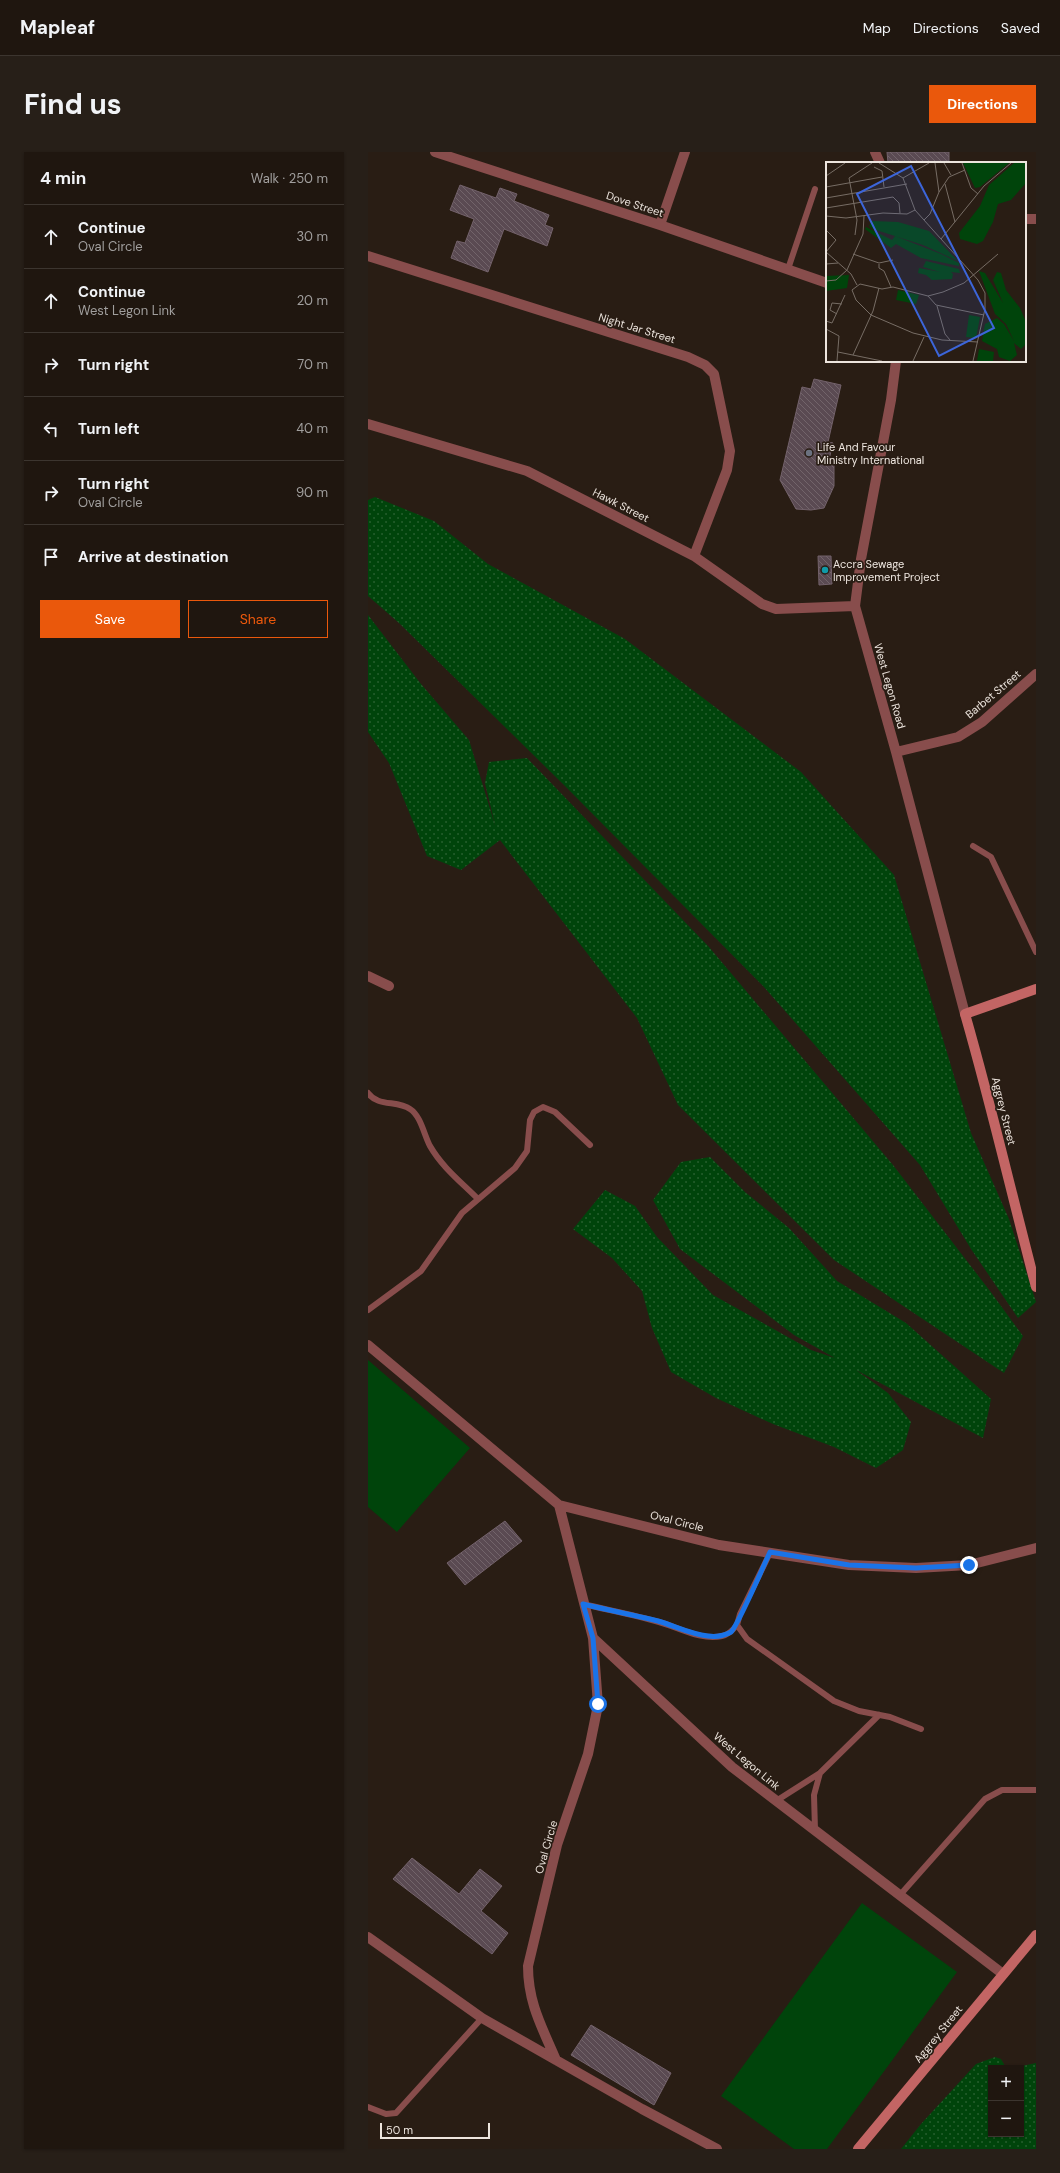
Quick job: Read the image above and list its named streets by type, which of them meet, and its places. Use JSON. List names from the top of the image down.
{
  "streets": {
    "main road": ["Aggrey Street"],
    "street": [
      "Dove Street",
      "Night Jar Street",
      "Hawk Street",
      "West Legon Road",
      "Barbet Street",
      "Oval Circle",
      "West Legon Link"
    ]
  },
  "crossings": [
    ["Night Jar Street", "Hawk Street"],
    ["Hawk Street", "West Legon Road"],
    ["West Legon Road", "Barbet Street"],
    ["West Legon Road", "Aggrey Street"],
    ["Aggrey Street", "West Legon Link"],
    ["Oval Circle", "West Legon Link"]
  ],
  "places": ["Life And Favour Ministry International", "Accra Sewage Improvement Project"],
  "scale_bar": "50 m",
  "page": {
    "header": "Mapleaf",
    "nav": ["Map", "Directions", "Saved"],
    "buttons": [
      "Directions",
      ["Save", "Share"]
    ],
    "title": "Find us",
    "heading": ["4 min", "Walk · 250 m"],
    "list": [
      ["Continue", "Oval Circle", "30 m"],
      ["Continue", "West Legon Link", "20 m"],
      ["Turn right", "70 m"],
      ["Turn left", "40 m"],
      ["Turn right", "Oval Circle", "90 m"],
      "Arrive at destination"
    ],
    "map_buttons": ["+", "−"],
    "scale": "50 m"
  }
}
